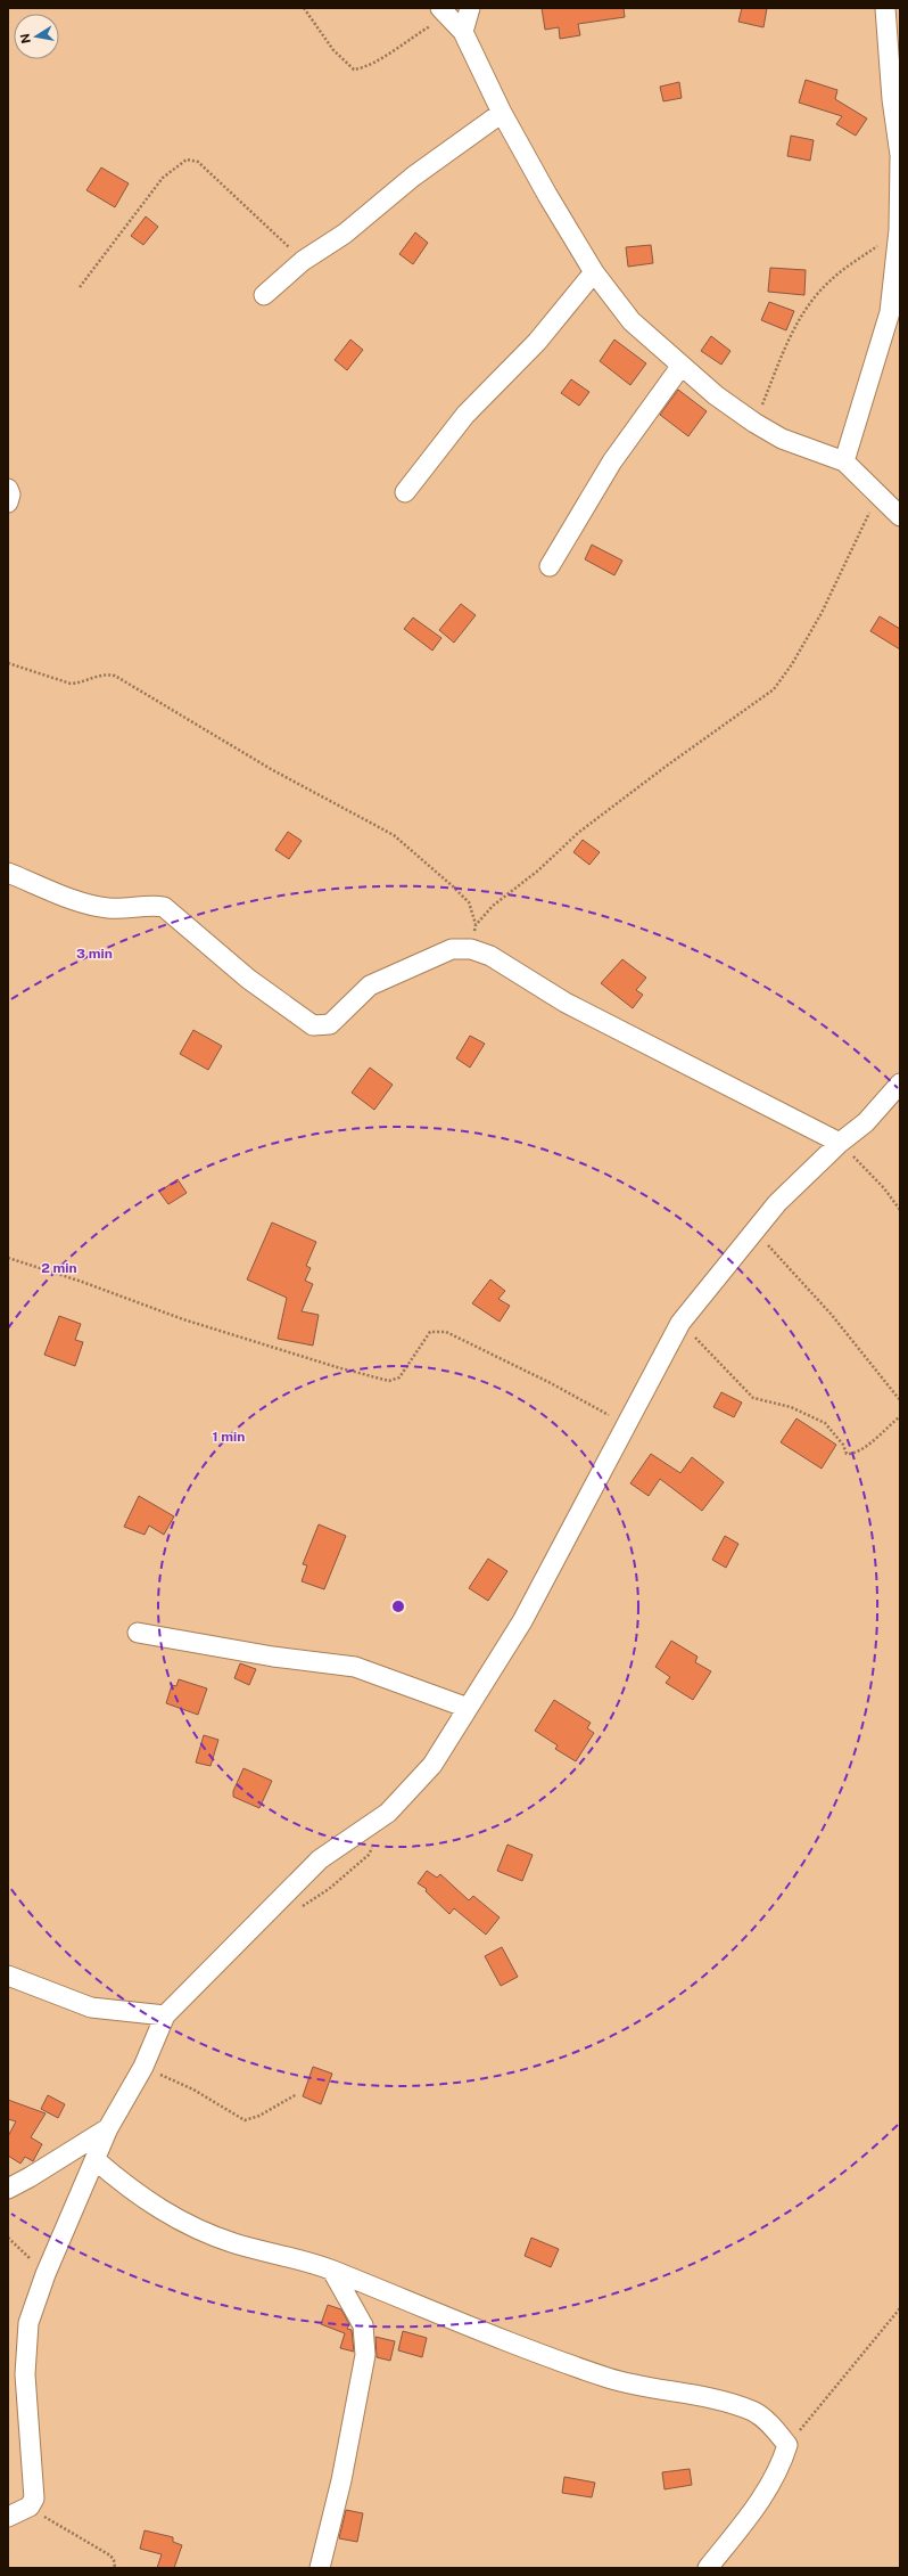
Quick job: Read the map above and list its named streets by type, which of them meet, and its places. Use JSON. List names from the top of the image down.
{
  "north": "left",
  "rings": ["3 min", "2 min", "1 min"]
}
